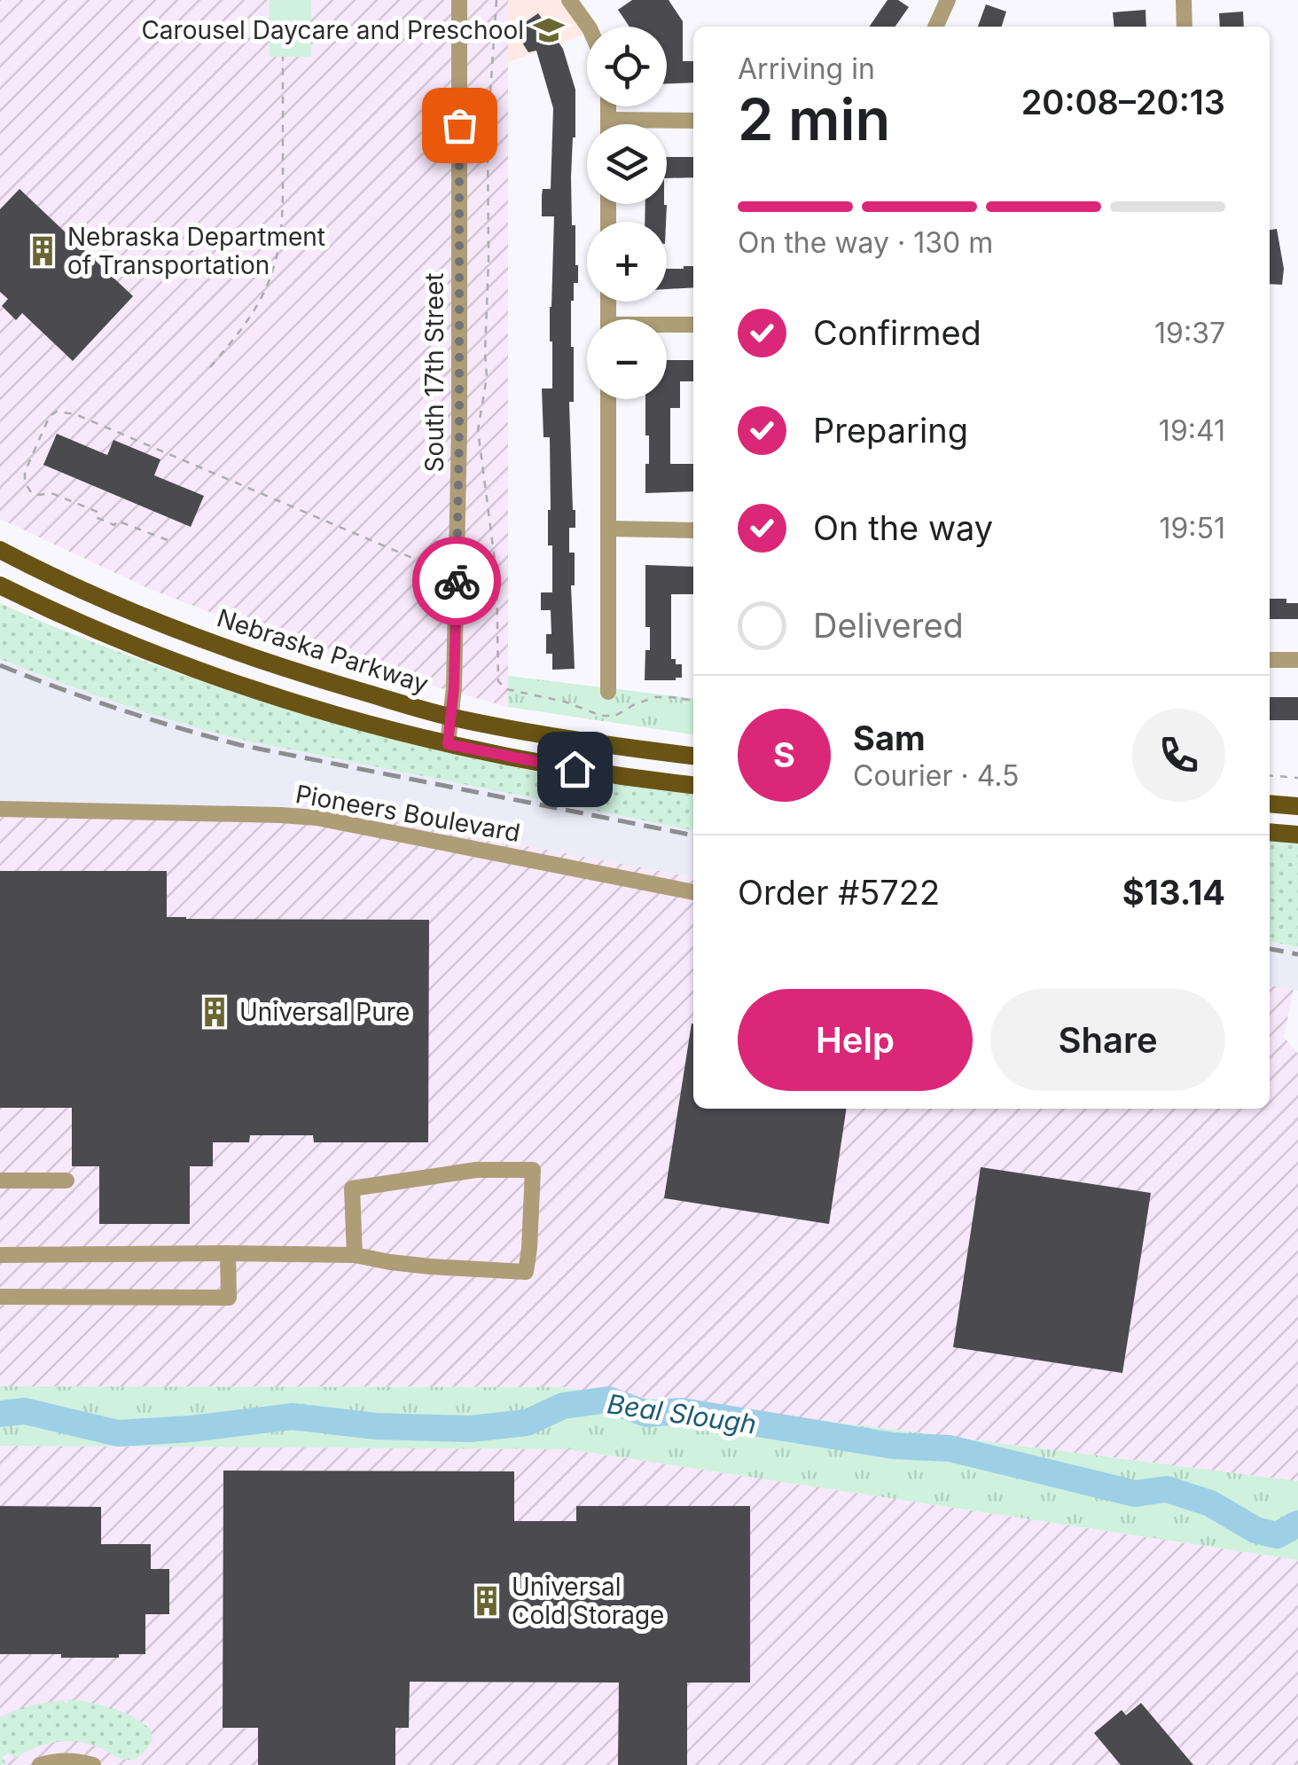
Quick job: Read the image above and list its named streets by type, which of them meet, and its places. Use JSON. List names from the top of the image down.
{
  "streets": {
    "main road": ["Nebraska Parkway"],
    "street": ["South 17th Street", "Pioneers Boulevard"]
  },
  "crossings": [
    ["South 17th Street", "Nebraska Parkway"]
  ],
  "water": ["Beal Slough"],
  "places": {
    "school or university": ["Carousel Daycare and Preschool"],
    "building": ["Nebraska Department of Transportation", "Universal Pure", "Universal Cold Storage"]
  },
  "page": {
    "map_buttons": ["+", "−"],
    "heading": ["2 min", "Arriving in", "20:08–20:13"],
    "panel": [
      "Sam",
      "Courier · 4.5",
      "Order #5722",
      "$13.14"
    ],
    "bar": "On the way · 130 m",
    "list": [
      ["Confirmed", "19:37"],
      ["Preparing", "19:41"],
      ["On the way", "19:51"],
      "Delivered"
    ],
    "round": "S",
    "buttons": ["Help", "Share"]
  }
}
